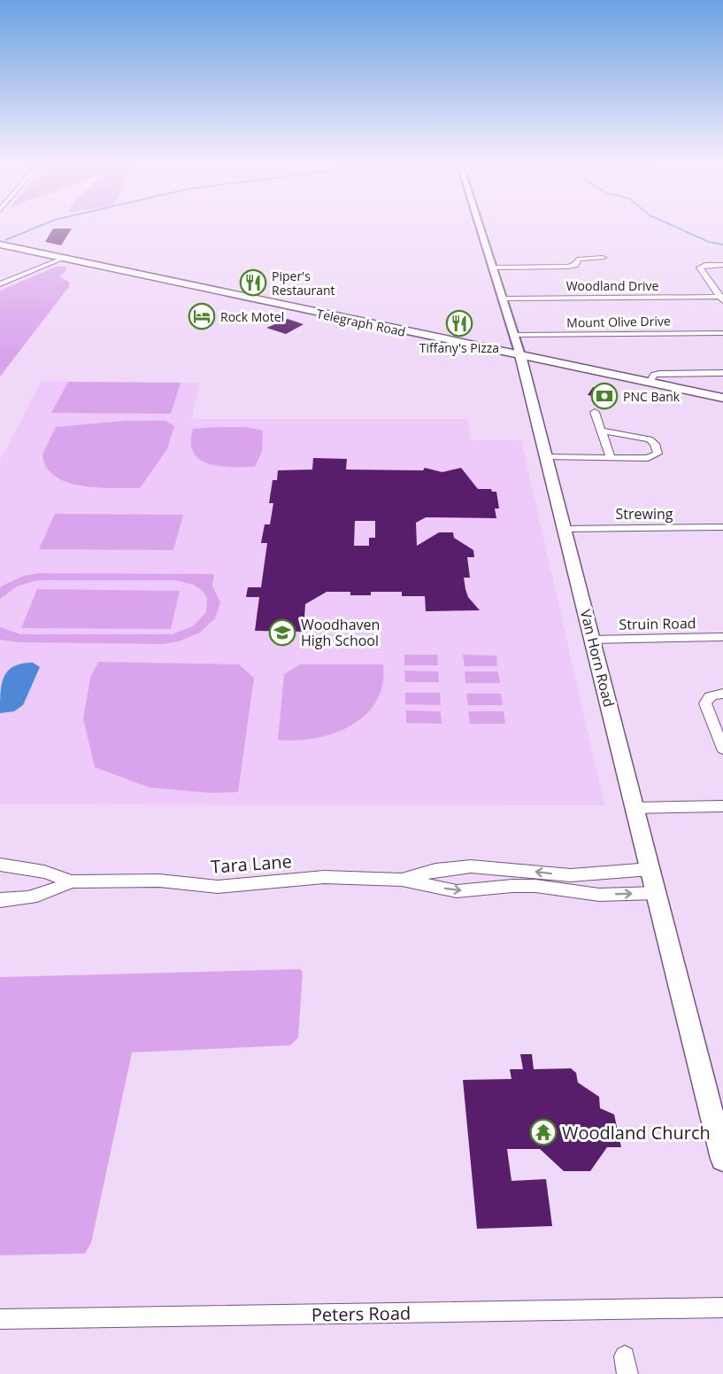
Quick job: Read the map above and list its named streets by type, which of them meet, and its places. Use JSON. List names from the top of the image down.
{
  "streets": {
    "main road": ["Telegraph Road", "Van Horn Road"],
    "street": [
      "Woodland Drive",
      "Mount Olive Drive",
      "Strewing",
      "Struin Road",
      "Tara Lane",
      "Peters Road"
    ]
  },
  "crossings": [
    ["Woodland Drive", "Van Horn Road"],
    ["Mount Olive Drive", "Van Horn Road"],
    ["Telegraph Road", "Van Horn Road"],
    ["Strewing", "Van Horn Road"],
    ["Struin Road", "Van Horn Road"],
    ["Van Horn Road", "Tara Lane"]
  ],
  "places": {
    "restaurant": ["Piper's Restaurant", "Tiffany's Pizza"],
    "hotel": ["Rock Motel"],
    "bank": ["PNC Bank"],
    "school or university": ["Woodhaven High School"],
    "temple": ["Woodland Church"]
  }
}
